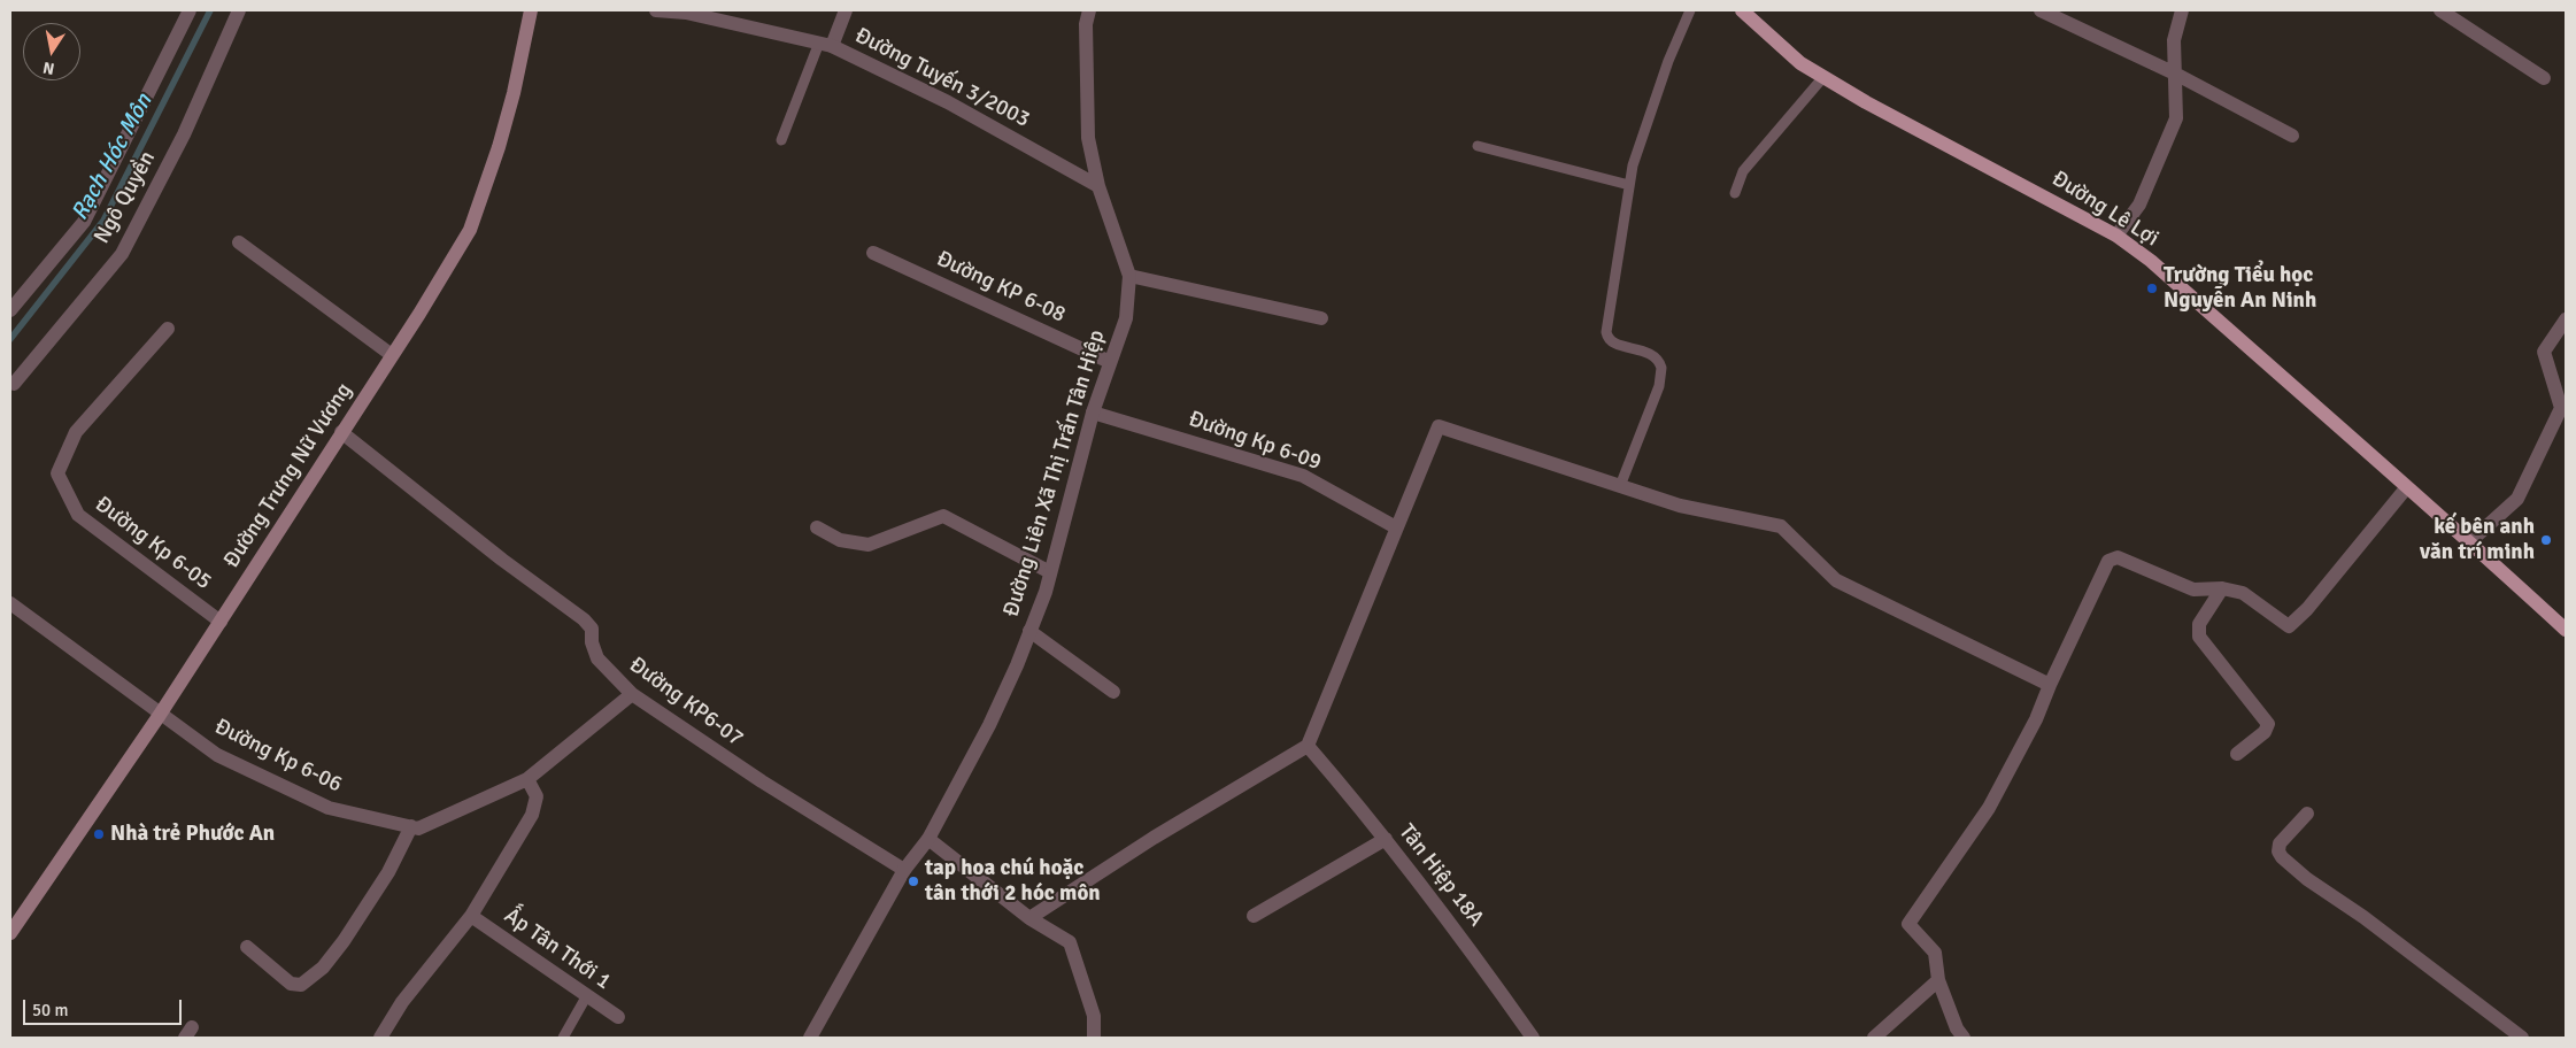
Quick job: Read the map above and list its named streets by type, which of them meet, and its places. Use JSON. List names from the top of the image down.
{
  "streets": {
    "main road": ["Đường Lê Lợi", "Đường Trưng Nữ Vương"],
    "street": [
      "Đường Tuyến 3/2003",
      "Ngô Quyền",
      "Đường KP 6-08",
      "Đường Kp 6-09",
      "Đường Liên Xã Thị Trấn Tân Hiệp",
      "Đường Kp 6-05",
      "Đường KP6-07",
      "Đường Kp 6-06",
      "Tân Hiệp 18A",
      "Ấp Tân Thới 1"
    ]
  },
  "crossings": [
    ["Đường Tuyến 3/2003", "Đường Liên Xã Thị Trấn Tân Hiệp"],
    ["Đường KP 6-08", "Đường Liên Xã Thị Trấn Tân Hiệp"],
    ["Đường Kp 6-09", "Đường Liên Xã Thị Trấn Tân Hiệp"],
    ["Đường Liên Xã Thị Trấn Tân Hiệp", "Đường KP6-07"],
    ["Đường Trưng Nữ Vương", "Đường Kp 6-05"],
    ["Đường Trưng Nữ Vương", "Đường KP6-07"],
    ["Đường Trưng Nữ Vương", "Đường Kp 6-06"],
    ["Đường KP6-07", "Đường Kp 6-06"],
    ["Đường Kp 6-06", "Ấp Tân Thới 1"]
  ],
  "water": ["Rạch Hóc Môn"],
  "places": [
    "Trường Tiểu học Nguyễn An Ninh",
    "kế bên anh văn trí minh",
    "Nhà trẻ Phước An",
    "tap hoa chú hoặc tân thới 2 hóc môn"
  ],
  "scale_bar": "50 m",
  "north": "bottom"
}
